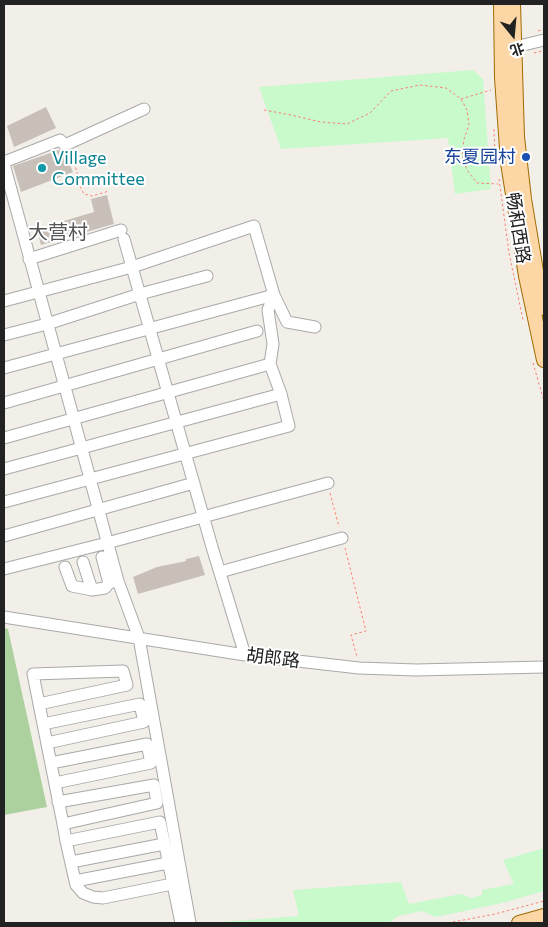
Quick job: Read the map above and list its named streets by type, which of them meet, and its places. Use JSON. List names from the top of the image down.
{
  "streets": {
    "main road": ["畅和西路"],
    "street": ["胡郎路"]
  },
  "districts": ["大营村"],
  "places": ["东夏园村", "Village Committee"],
  "north": "bottom"
}
